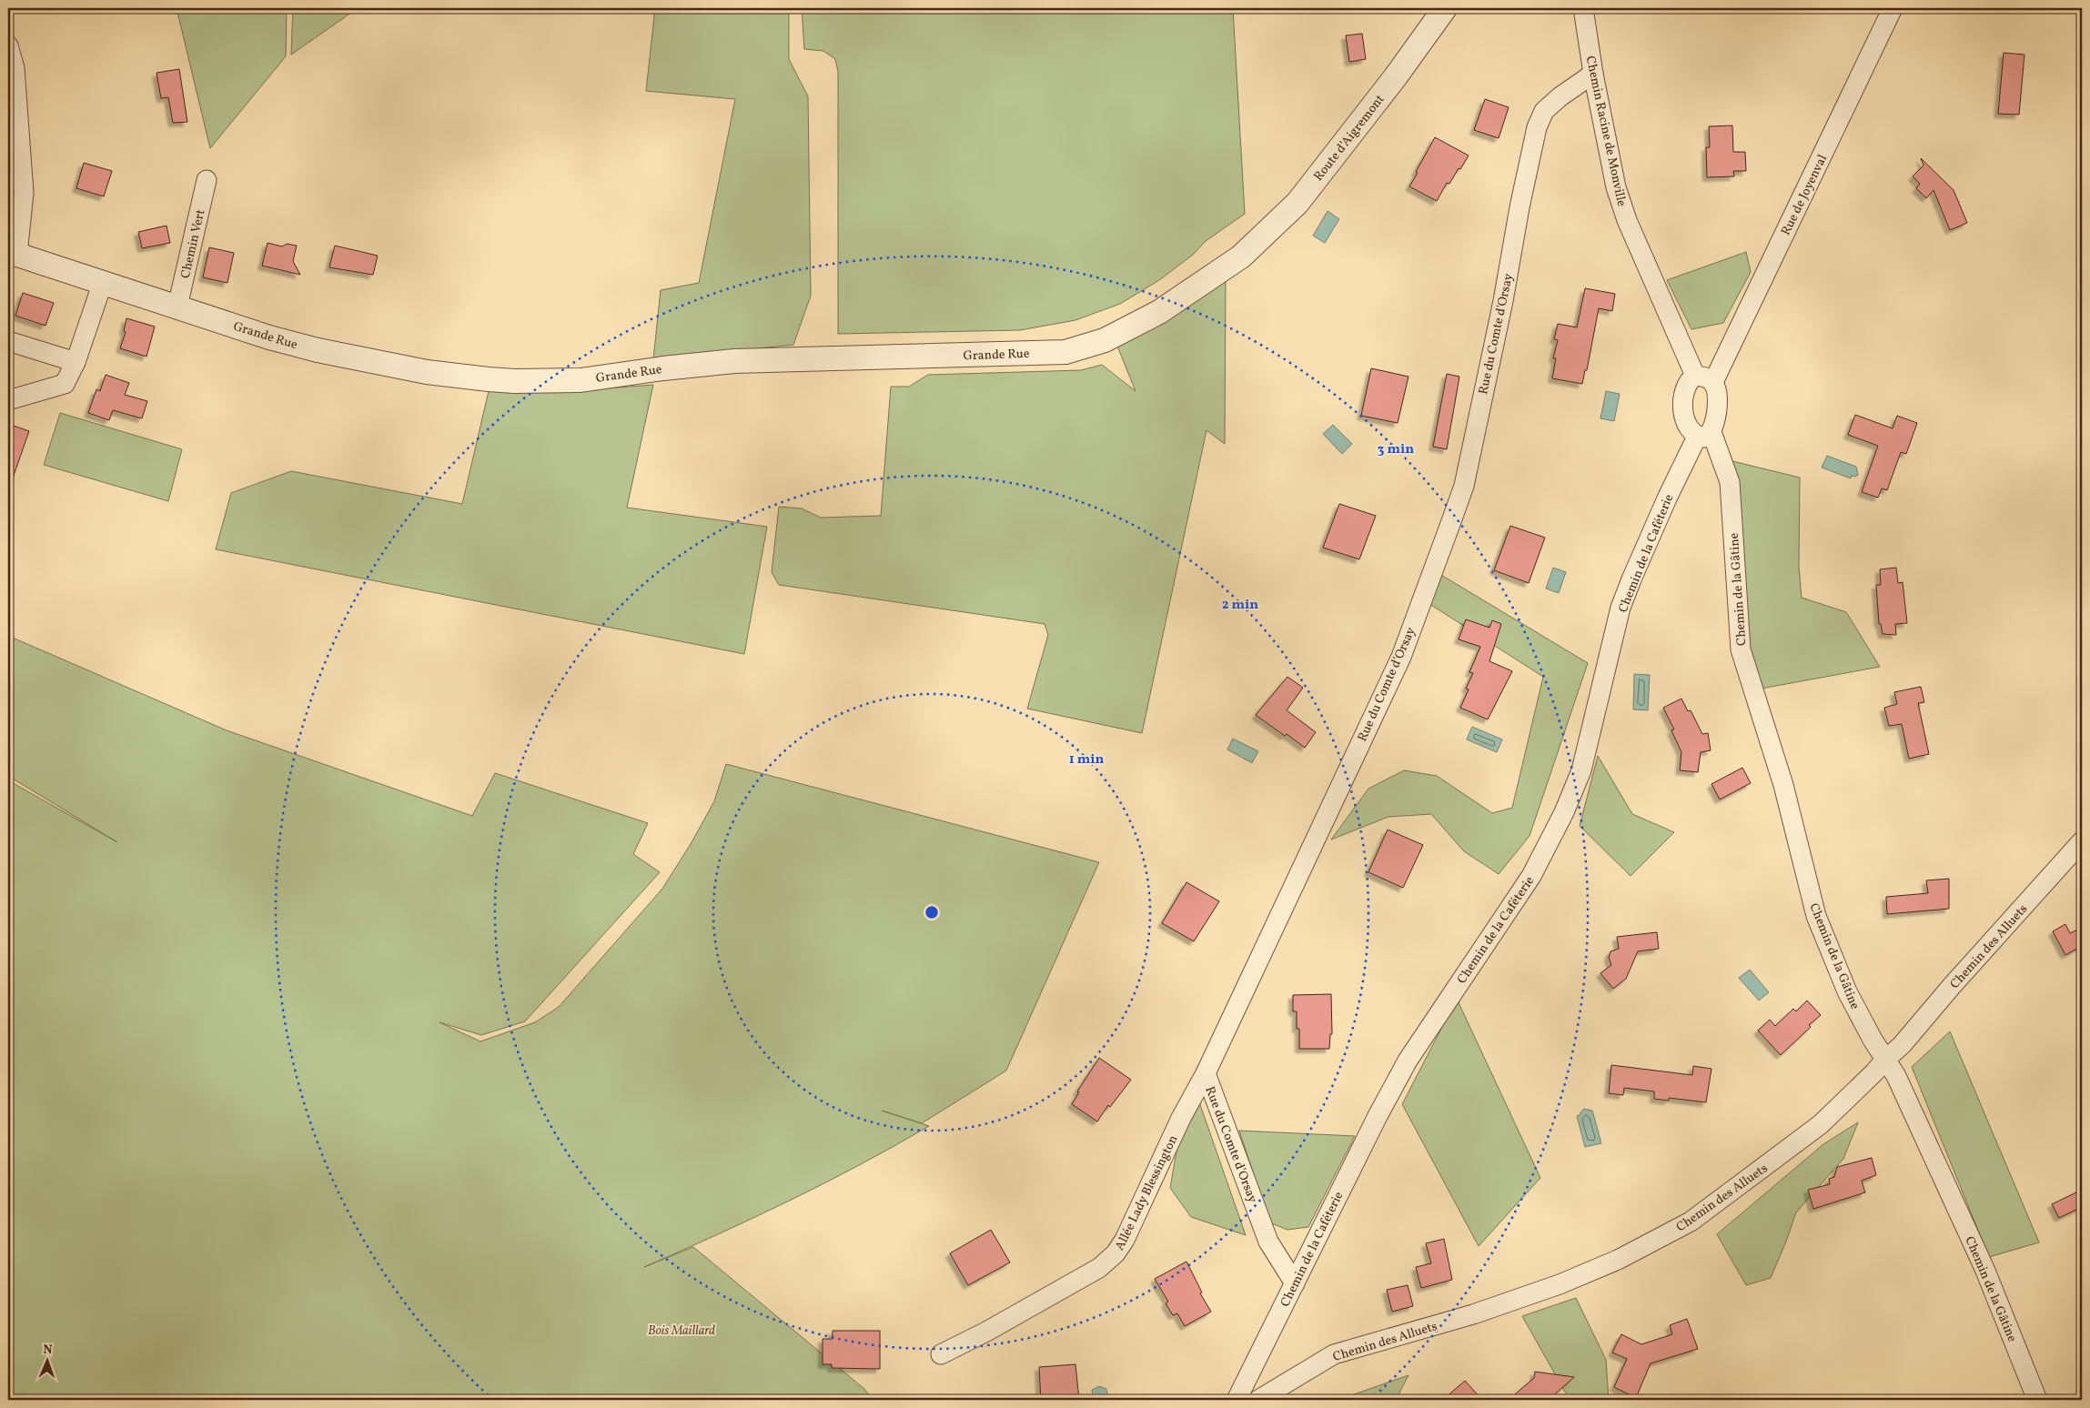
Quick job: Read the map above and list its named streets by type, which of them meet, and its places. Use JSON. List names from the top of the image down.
{
  "streets": {
    "street": [
      "Chemin Racine de Monville",
      "Route d’Aigremont",
      "Rue de Joyenval",
      "Chemin Vert",
      "Rue du Comte d'Orsay",
      "Grande Rue",
      "Chemin de la Caféterie",
      "Chemin de la Gâtine",
      "Chemin des Alluets",
      "Allée Lady Blessington"
    ]
  },
  "crossings": [
    ["Chemin Racine de Monville", "Rue du Comte d'Orsay"],
    ["Route d’Aigremont", "Grande Rue"],
    ["Rue de Joyenval", "Chemin de la Caféterie"],
    ["Chemin Vert", "Grande Rue"],
    ["Rue du Comte d'Orsay", "Chemin de la Caféterie"],
    ["Rue du Comte d'Orsay", "Allée Lady Blessington"],
    ["Chemin de la Caféterie", "Chemin de la Gâtine"],
    ["Chemin de la Gâtine", "Chemin des Alluets"]
  ],
  "parks": ["Bois Maillard"],
  "north": "top",
  "rings": ["3 min", "2 min", "1 min"]
}
